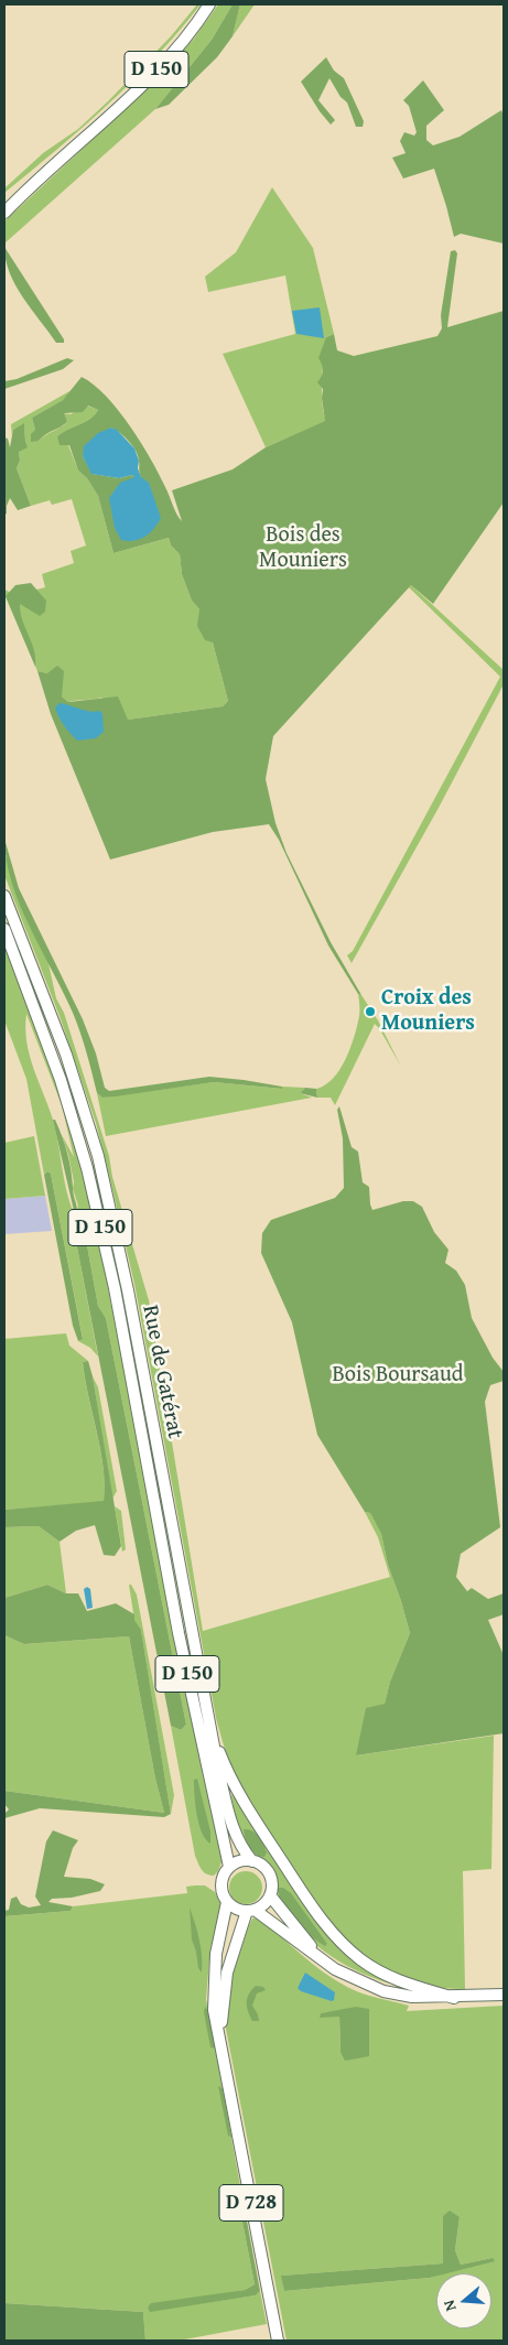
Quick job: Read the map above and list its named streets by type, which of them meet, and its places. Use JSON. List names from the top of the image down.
{
  "streets": {
    "main road": ["D 150", "Rue de Gatérat", "D 728"]
  },
  "crossings": [
    ["D 150", "Rue de Gatérat"],
    ["D 150", "D 728"],
    ["Rue de Gatérat", "D 728"]
  ],
  "parks": ["Bois des Mouniers", "Bois Boursaud"],
  "places": ["Croix des Mouniers"],
  "north": "left"
}
